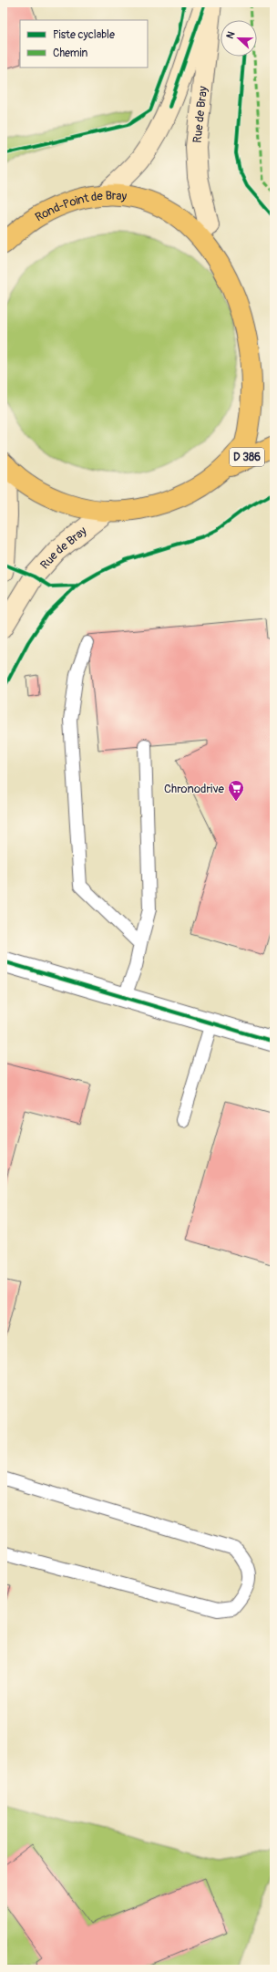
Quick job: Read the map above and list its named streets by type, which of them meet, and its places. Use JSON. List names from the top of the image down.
{
  "streets": {
    "main road": ["Rond-Point de Bray", "D 386"],
    "street": ["Rue de Bray"]
  },
  "crossings": [
    ["Rue de Bray", "Rond-Point de Bray"]
  ],
  "places": {
    "supermarket": ["Chronodrive"]
  },
  "legend": ["Piste cyclable", "Chemin"],
  "north": "left"
}
